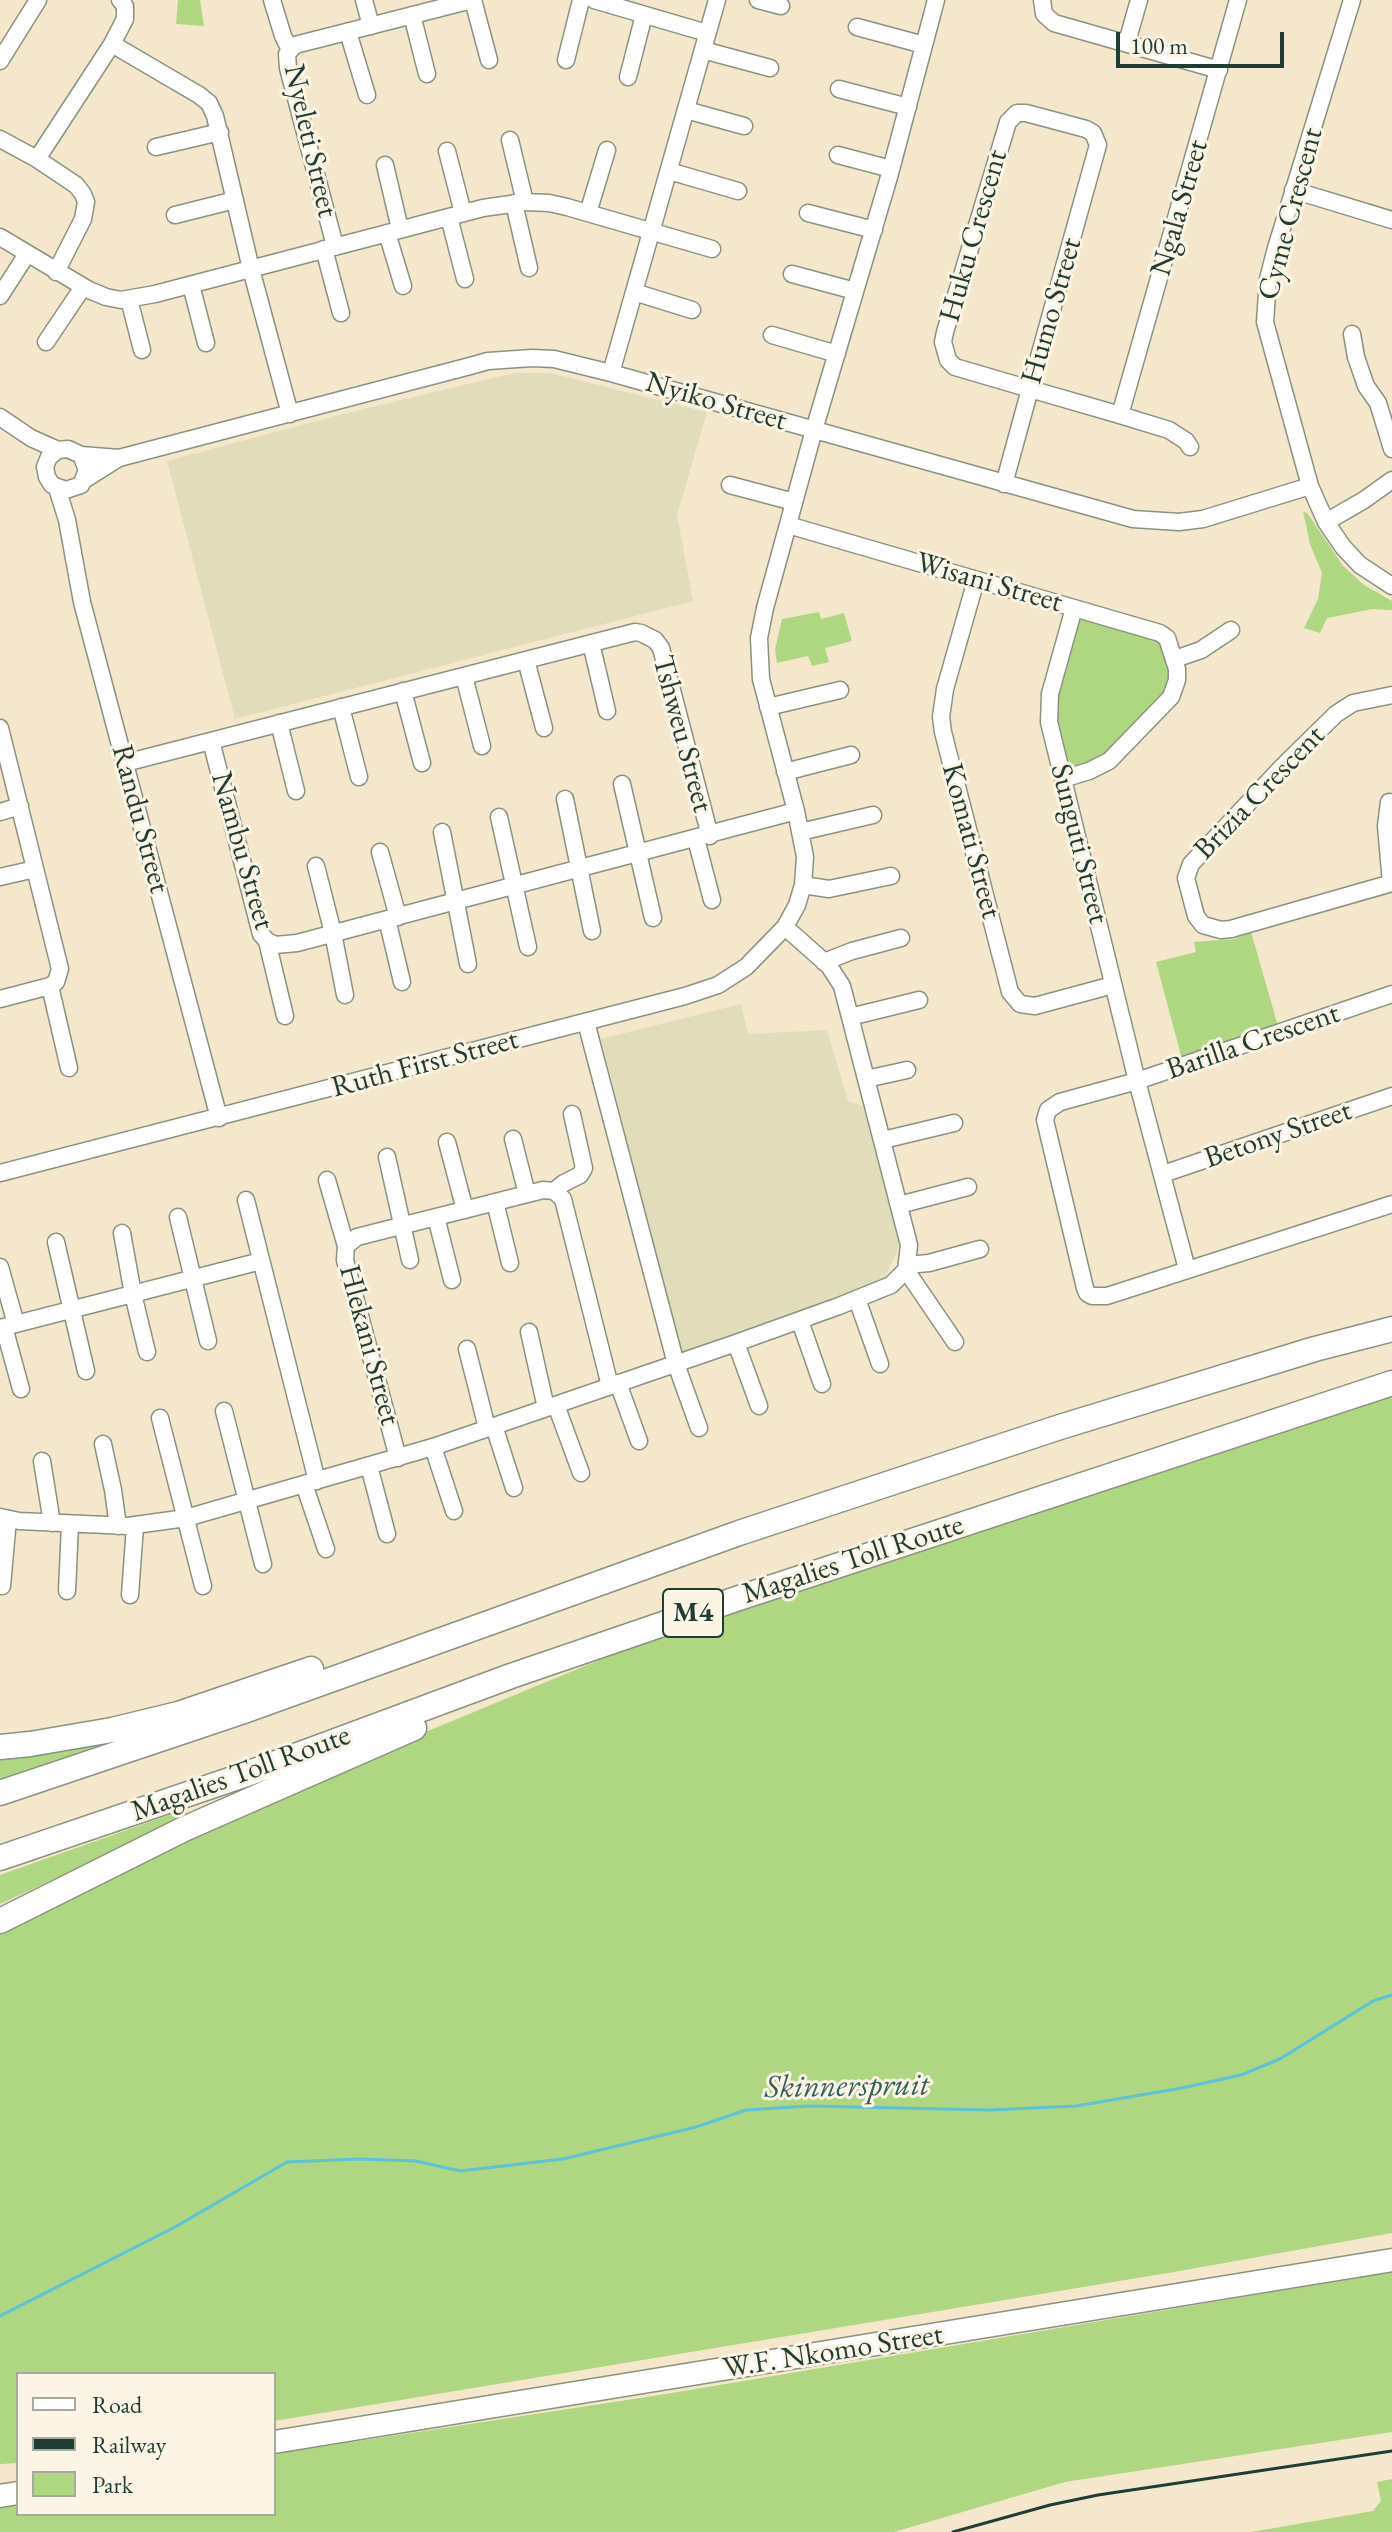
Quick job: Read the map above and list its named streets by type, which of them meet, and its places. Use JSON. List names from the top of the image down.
{
  "streets": {
    "highway": ["Magalies Toll Route", "M4"],
    "main road": ["W.F. Nkomo Street"],
    "street": [
      "Nyeleti Street",
      "Ngala Street",
      "Cyme Crescent",
      "Huku Crescent",
      "Humo Street",
      "Nyiko Street",
      "Wisani Street",
      "Tshweu Street",
      "Brizia Crescent",
      "Randu Street",
      "Komati Street",
      "Sunguti Street",
      "Nambu Street",
      "Barilla Crescent",
      "Ruth First Street",
      "Betony Street",
      "Hlekani Street"
    ]
  },
  "crossings": [
    ["Cyme Crescent", "Nyiko Street"],
    ["Huku Crescent", "Humo Street"],
    ["Humo Street", "Nyiko Street"],
    ["Nyiko Street", "Randu Street"],
    ["Nyiko Street", "Ruth First Street"],
    ["Wisani Street", "Komati Street"],
    ["Wisani Street", "Sunguti Street"],
    ["Wisani Street", "Ruth First Street"],
    ["Tshweu Street", "Nambu Street"],
    ["Randu Street", "Ruth First Street"],
    ["Komati Street", "Sunguti Street"],
    ["Sunguti Street", "Barilla Crescent"],
    ["Nambu Street", "Ruth First Street"],
    ["Barilla Crescent", "Betony Street"]
  ],
  "water": ["Skinnerspruit"],
  "legend": ["Road", "Railway", "Park"],
  "scale_bar": "100 m"
}
